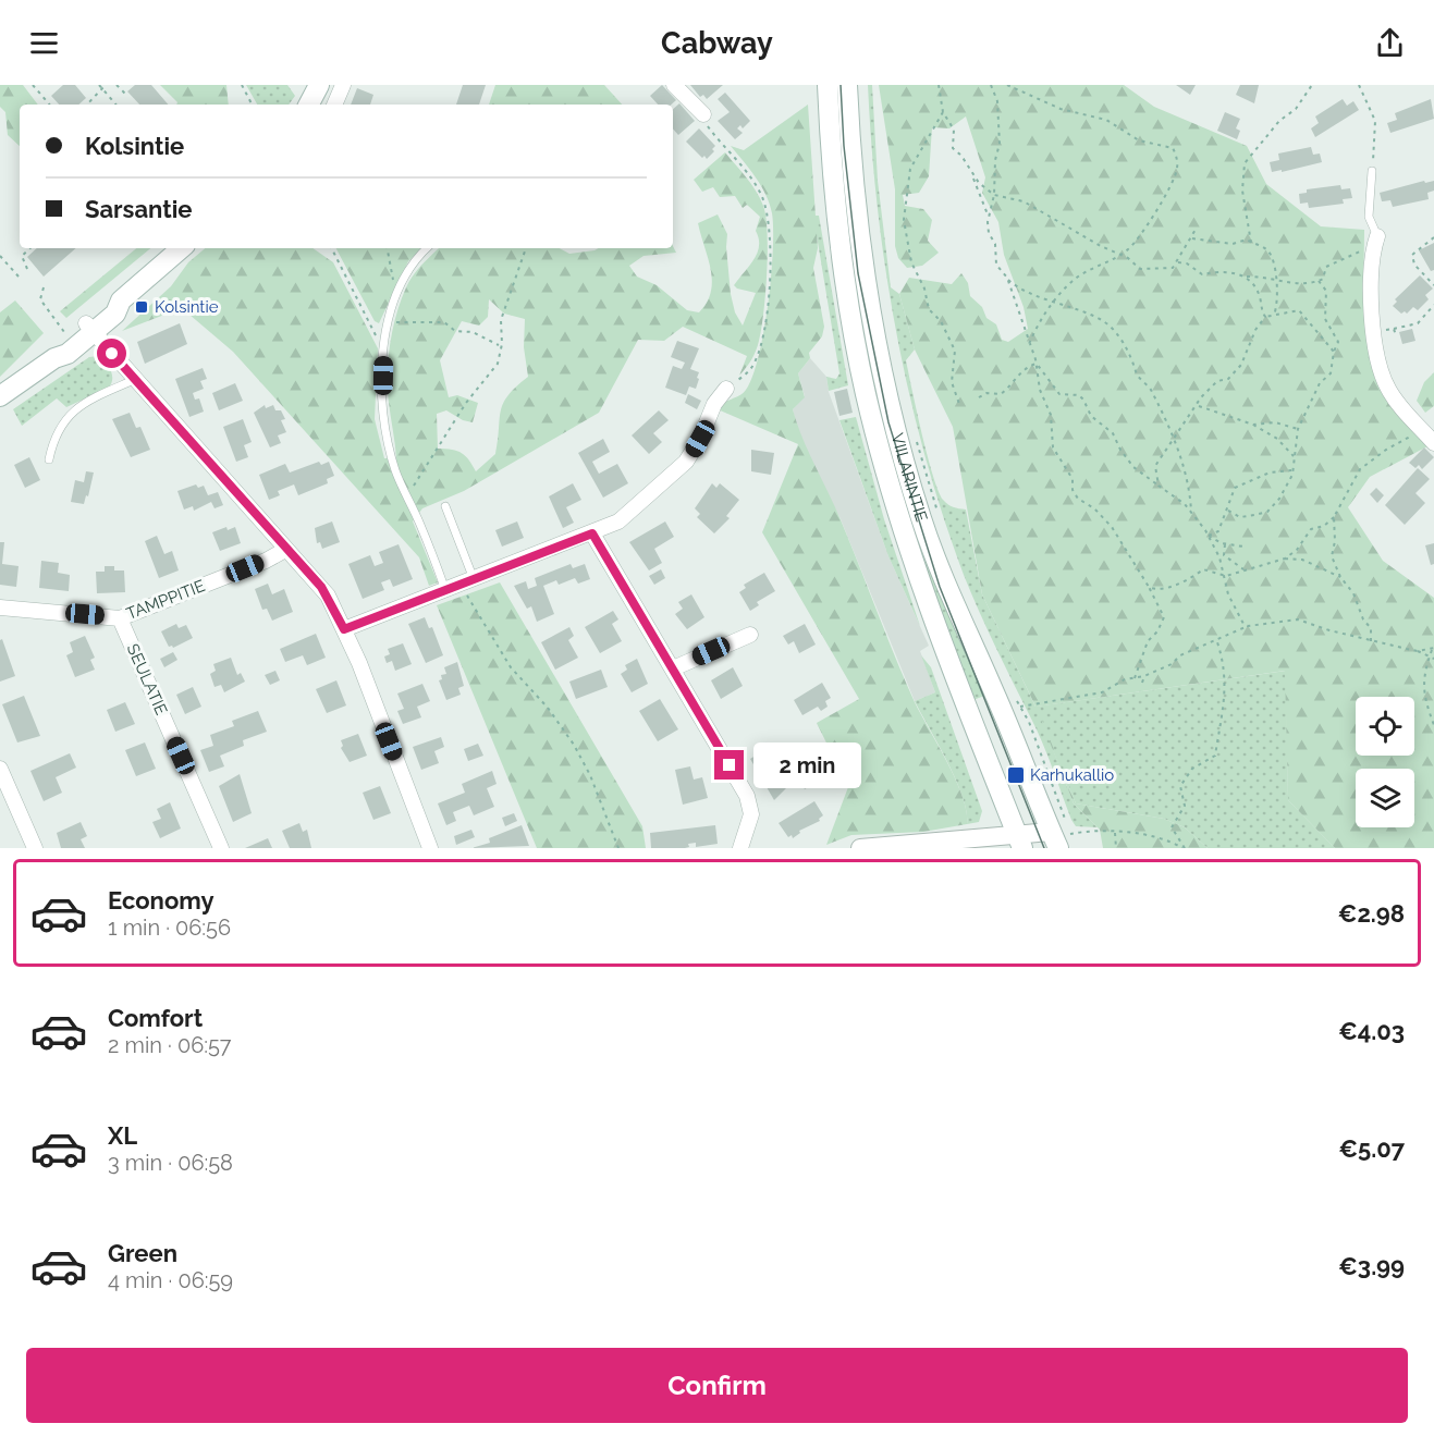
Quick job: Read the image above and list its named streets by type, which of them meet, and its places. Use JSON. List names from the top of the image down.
{
  "streets": {
    "main road": ["VIILARINTIE"],
    "street": ["TAMPPITIE", "SEULATIE"]
  },
  "crossings": [
    ["TAMPPITIE", "SEULATIE"]
  ],
  "places": {
    "transit": ["Kolsintie", "Karhukallio"]
  },
  "page": {
    "header": "Cabway",
    "banner": ["Kolsintie", "Sarsantie"],
    "bubble": "2 min",
    "list": [
      {
        "name": "Economy",
        "note": "1 min · 06:56",
        "value": "€2.98"
      },
      {
        "name": "Comfort",
        "note": "2 min · 06:57",
        "value": "€4.03"
      },
      {
        "name": "XL",
        "note": "3 min · 06:58",
        "value": "€5.07"
      },
      {
        "name": "Green",
        "note": "4 min · 06:59",
        "value": "€3.99"
      }
    ],
    "buttons": "Confirm"
  }
}
